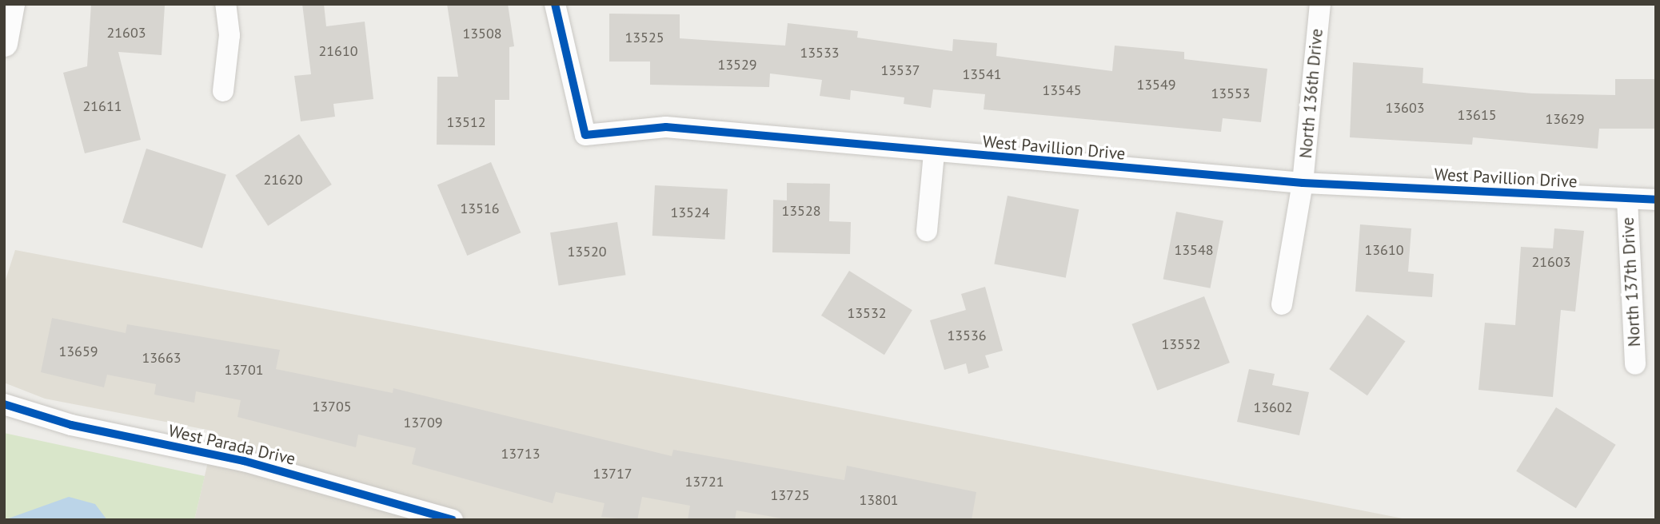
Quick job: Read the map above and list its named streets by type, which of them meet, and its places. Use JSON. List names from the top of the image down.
{
  "streets": {
    "street": [
      "North 136th Drive",
      "West Pavillion Drive",
      "North 137th Drive",
      "West Parada Drive"
    ]
  },
  "crossings": [
    ["North 136th Drive", "West Pavillion Drive"],
    ["West Pavillion Drive", "North 137th Drive"]
  ],
  "house_numbers": [
    "21603",
    "13508",
    "13525",
    "21610",
    "13533",
    "13529",
    "13537",
    "13541",
    "13549",
    "13545",
    "13553",
    "21611",
    "13603",
    "13615",
    "13629",
    "13512",
    "21620",
    "13516",
    "13528",
    "13524",
    "13548",
    "13610",
    "13520",
    "21603",
    "13532",
    "13536",
    "13552",
    "13659",
    "13663",
    "13701",
    "13705",
    "13602",
    "13709",
    "13713",
    "13717",
    "13721",
    "13725",
    "13801"
  ]
}
